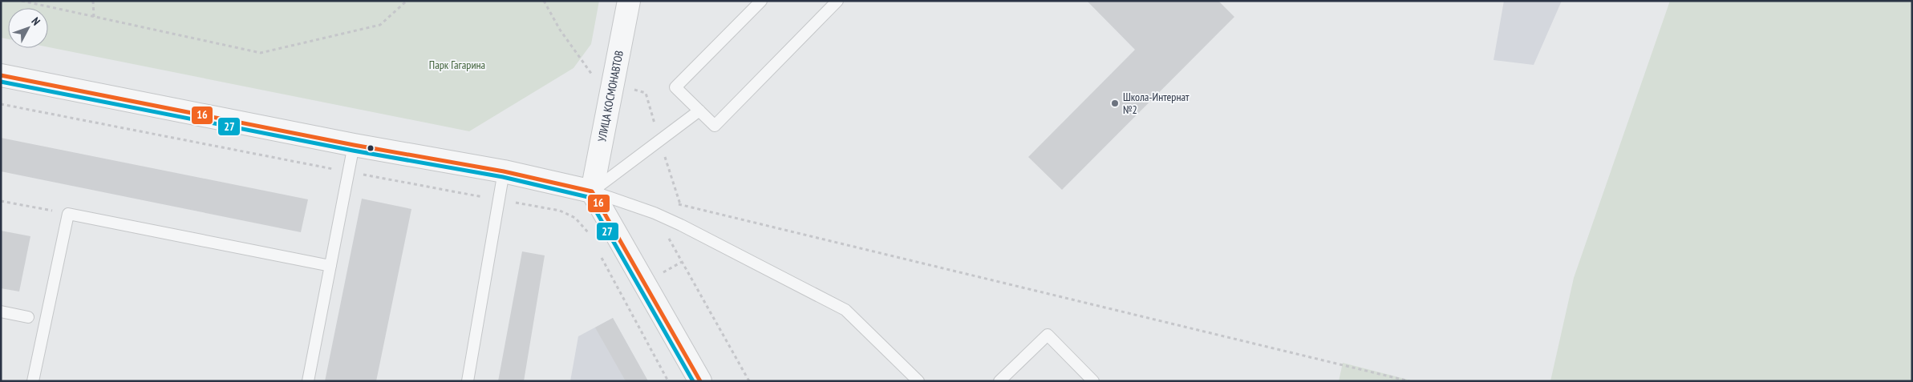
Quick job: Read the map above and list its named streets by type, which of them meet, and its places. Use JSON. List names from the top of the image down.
{
  "streets": {
    "street": ["УЛИЦА КОСМОНАВТОВ"]
  },
  "parks": ["Парк Гагарина"],
  "places": ["Школа-Интернат №2"],
  "lines": ["transit line 16", "transit line 27"],
  "north": "top right"
}
